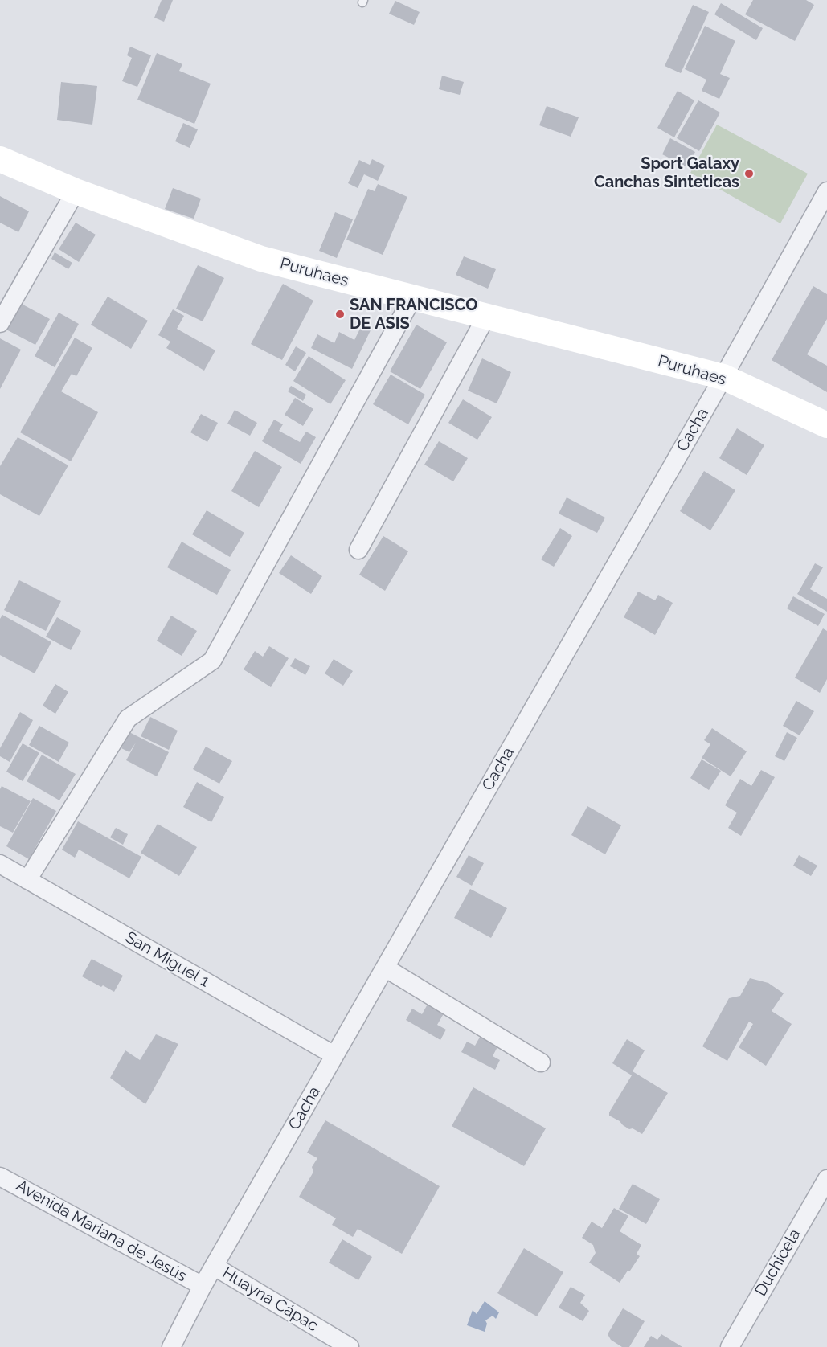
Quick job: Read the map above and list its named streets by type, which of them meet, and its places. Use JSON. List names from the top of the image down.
{
  "streets": {
    "street": [
      "Puruhaes",
      "Cacha",
      "San Miguel 1",
      "Avenida Mariana de Jesús",
      "Duchicela",
      "Huayna Cápac"
    ]
  },
  "crossings": [
    ["Puruhaes", "Cacha"],
    ["Cacha", "San Miguel 1"],
    ["Cacha", "Avenida Mariana de Jesús"],
    ["Cacha", "Huayna Cápac"]
  ],
  "places": ["Sport Galaxy Canchas Sinteticas", "SAN FRANCISCO DE ASIS"]
}
